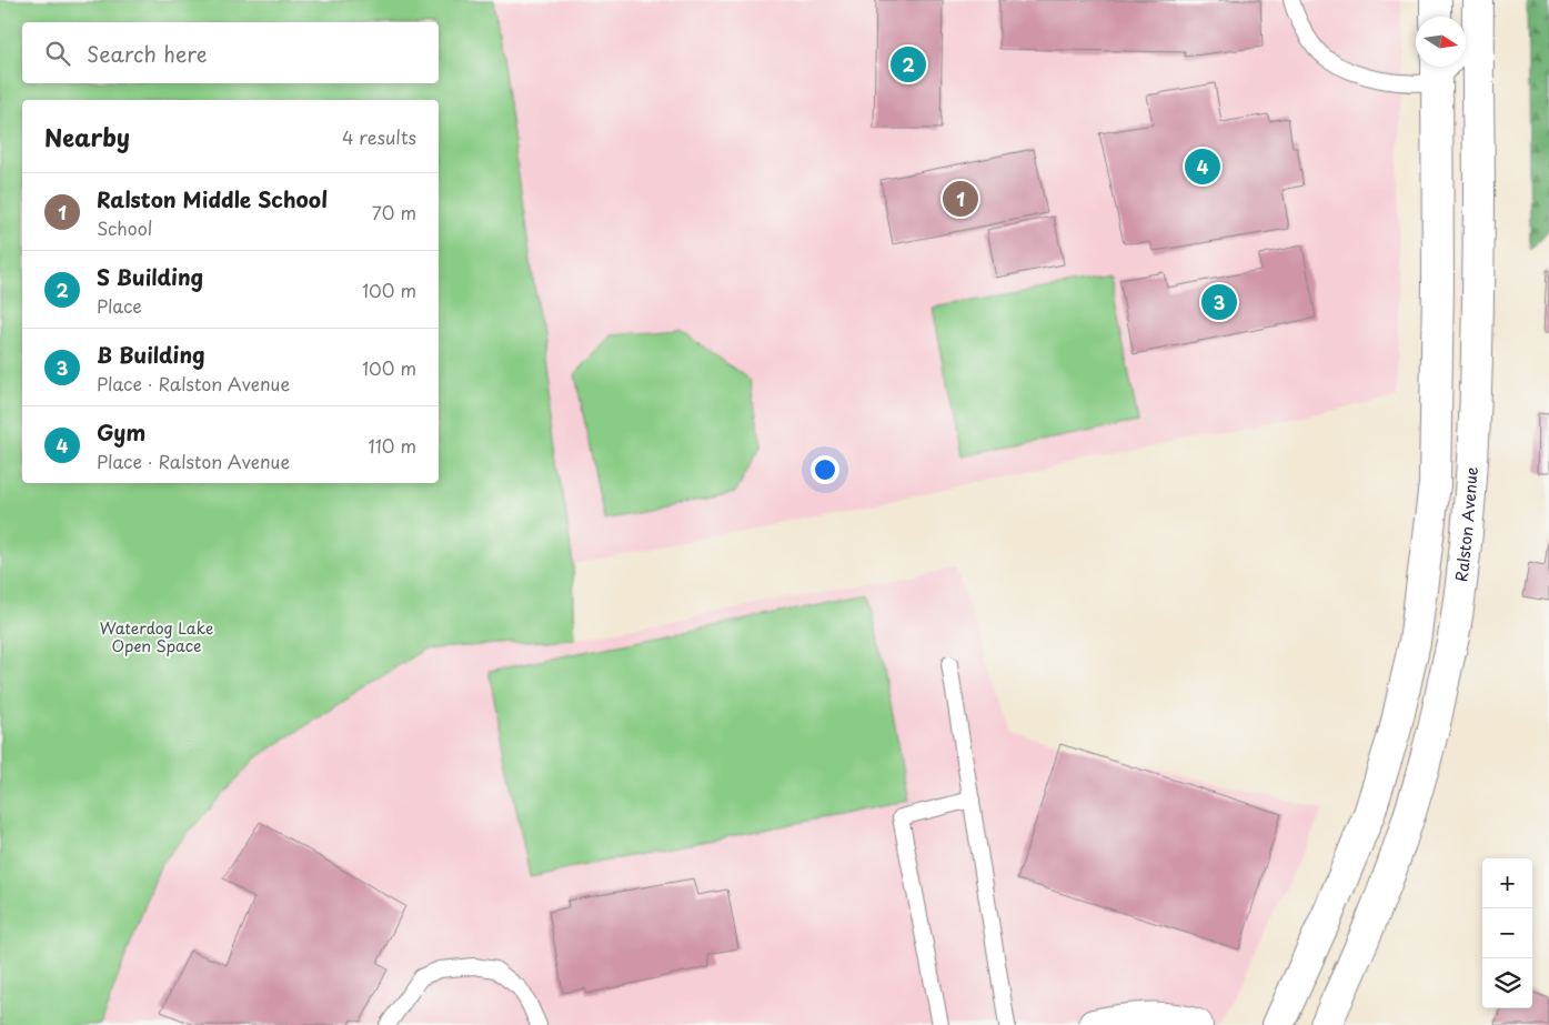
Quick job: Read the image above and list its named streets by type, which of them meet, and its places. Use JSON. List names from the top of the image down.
{
  "streets": {
    "main road": ["Ralston Avenue"]
  },
  "parks": ["Waterdog Lake Open Space"],
  "north": "right",
  "page": {
    "search": "Search here",
    "pins": [
      "2",
      "4",
      "1",
      "3"
    ],
    "heading": ["Nearby", "4 results"],
    "list": [
      {
        "mark": "1",
        "name": "Ralston Middle School",
        "note": "School",
        "value": "70 m"
      },
      {
        "mark": "2",
        "name": "S Building",
        "note": "Place",
        "value": "100 m"
      },
      {
        "mark": "3",
        "name": "B Building",
        "note": "Place · Ralston Avenue",
        "value": "100 m"
      },
      {
        "mark": "4",
        "name": "Gym",
        "note": "Place · Ralston Avenue",
        "value": "110 m"
      }
    ],
    "map_buttons": ["+", "−"]
  }
}
